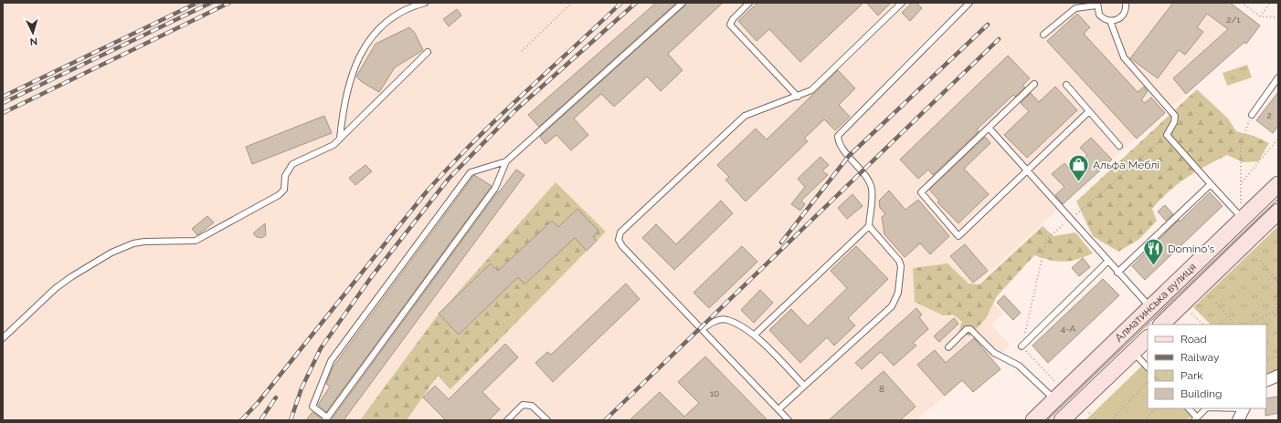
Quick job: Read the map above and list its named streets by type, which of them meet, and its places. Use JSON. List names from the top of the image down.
{
  "streets": {
    "street": ["Алматинська вулиця"]
  },
  "places": {
    "shop": ["Альфа Меблі"],
    "restaurant": ["Domino's"]
  },
  "house_numbers": [
    "2/1",
    "2",
    "4-А",
    "8",
    "10"
  ],
  "legend": [
    "Road",
    "Railway",
    "Park",
    "Building"
  ],
  "north": "bottom"
}
